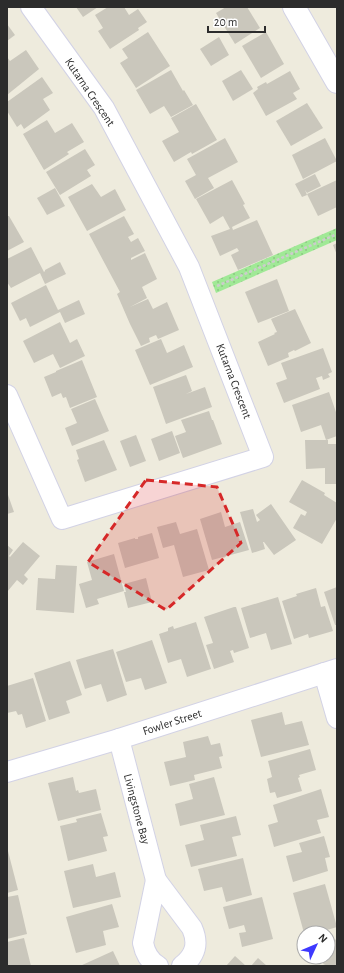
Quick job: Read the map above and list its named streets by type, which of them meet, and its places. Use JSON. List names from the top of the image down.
{
  "streets": {
    "street": ["Kutarna Crescent", "Fowler Street", "Livingstone Bay"]
  },
  "crossings": [
    ["Fowler Street", "Livingstone Bay"]
  ],
  "scale_bar": "20 m",
  "north": "top right"
}
